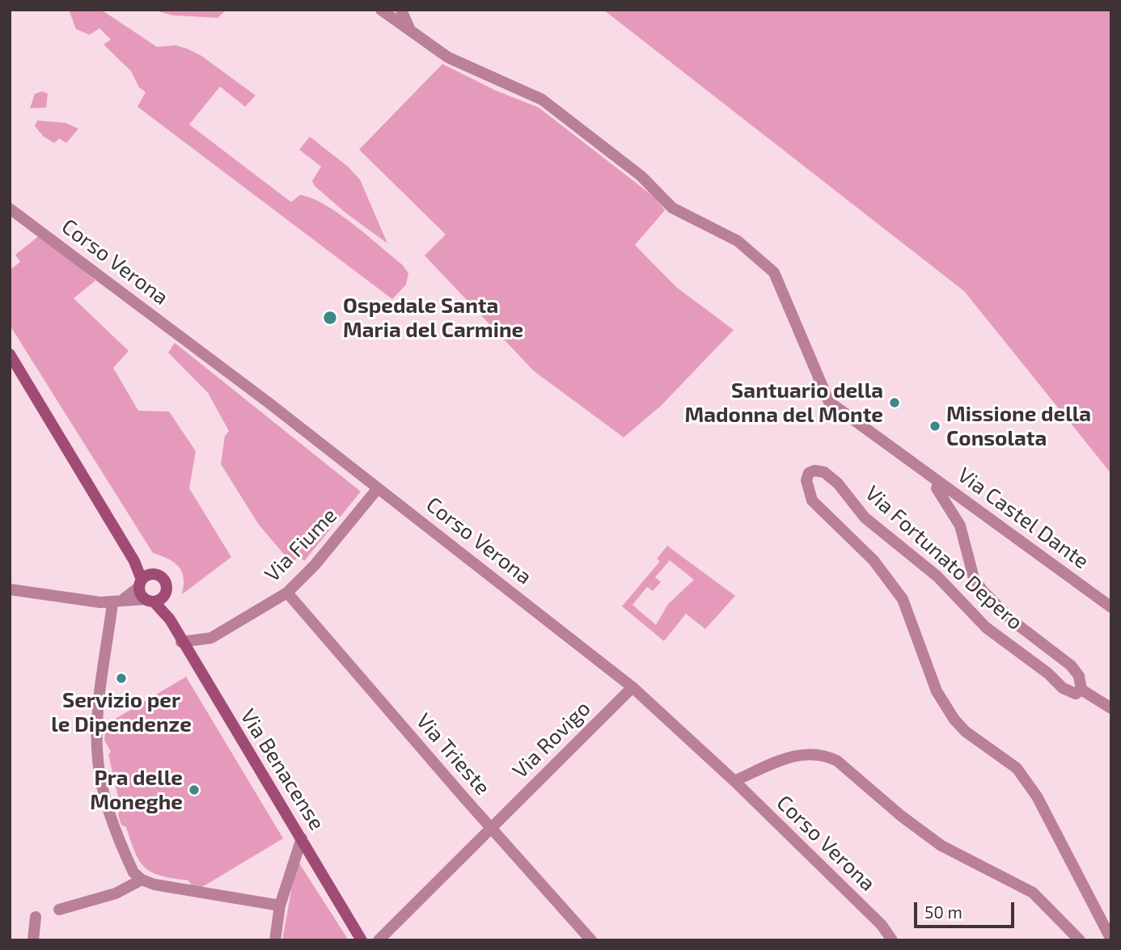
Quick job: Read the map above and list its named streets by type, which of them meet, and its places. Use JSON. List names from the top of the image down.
{
  "streets": {
    "main road": ["Via Benacense"],
    "street": [
      "Corso Verona",
      "Via Castel Dante",
      "Via Fiume",
      "Via Fortunato Depero",
      "Via Rovigo",
      "Via Trieste"
    ]
  },
  "crossings": [
    ["Corso Verona", "Via Fiume"],
    ["Corso Verona", "Via Rovigo"],
    ["Via Castel Dante", "Via Fortunato Depero"],
    ["Via Fiume", "Via Trieste"],
    ["Via Fiume", "Via Benacense"],
    ["Via Rovigo", "Via Trieste"]
  ],
  "places": [
    "Ospedale Santa Maria del Carmine",
    "Santuario della Madonna del Monte",
    "Missione della Consolata",
    "Servizio per le Dipendenze",
    "Pra delle Moneghe"
  ],
  "scale_bar": "50 m"
}
